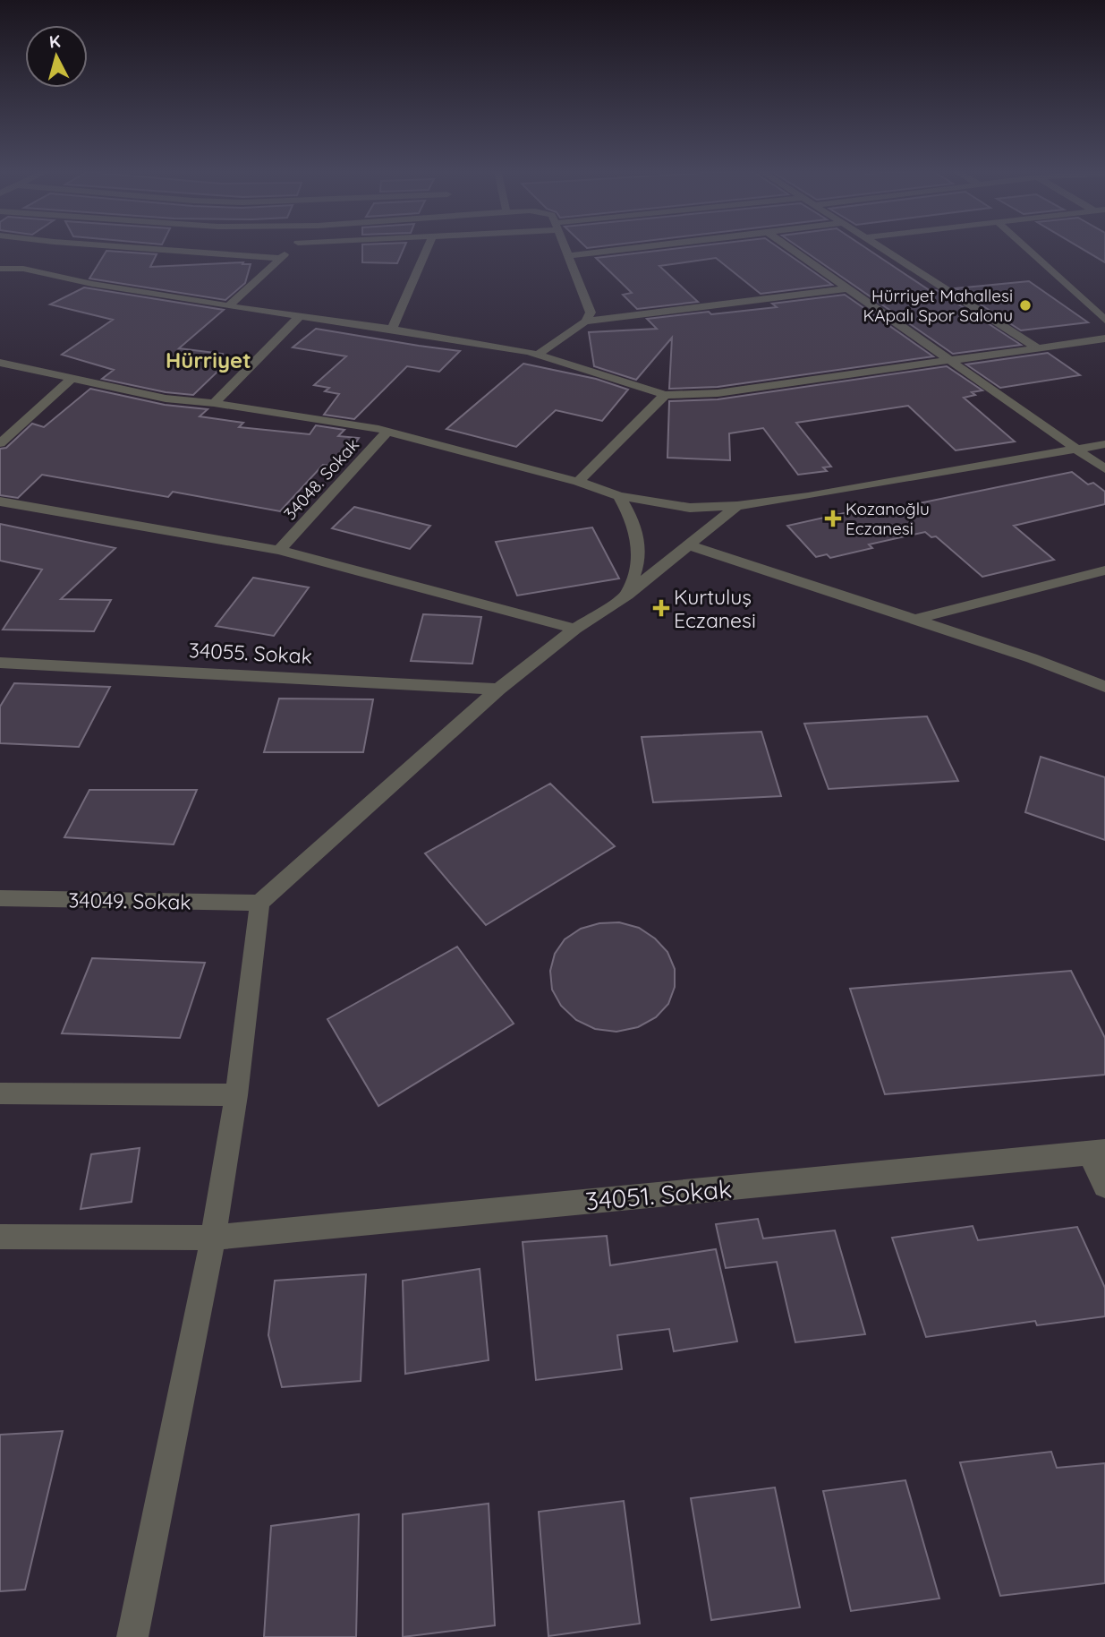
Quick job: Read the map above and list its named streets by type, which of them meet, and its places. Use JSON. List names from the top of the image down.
{
  "streets": {
    "street": [
      "34048. Sokak",
      "34055. Sokak",
      "34049. Sokak",
      "34051. Sokak"
    ]
  },
  "districts": ["Hürriyet"],
  "places": {
    "other": ["Hürriyet Mahallesi KApalı Spor Salonu"],
    "health": ["Kozanoğlu Eczanesi", "Kurtuluş Eczanesi"]
  },
  "north": "top"
}
